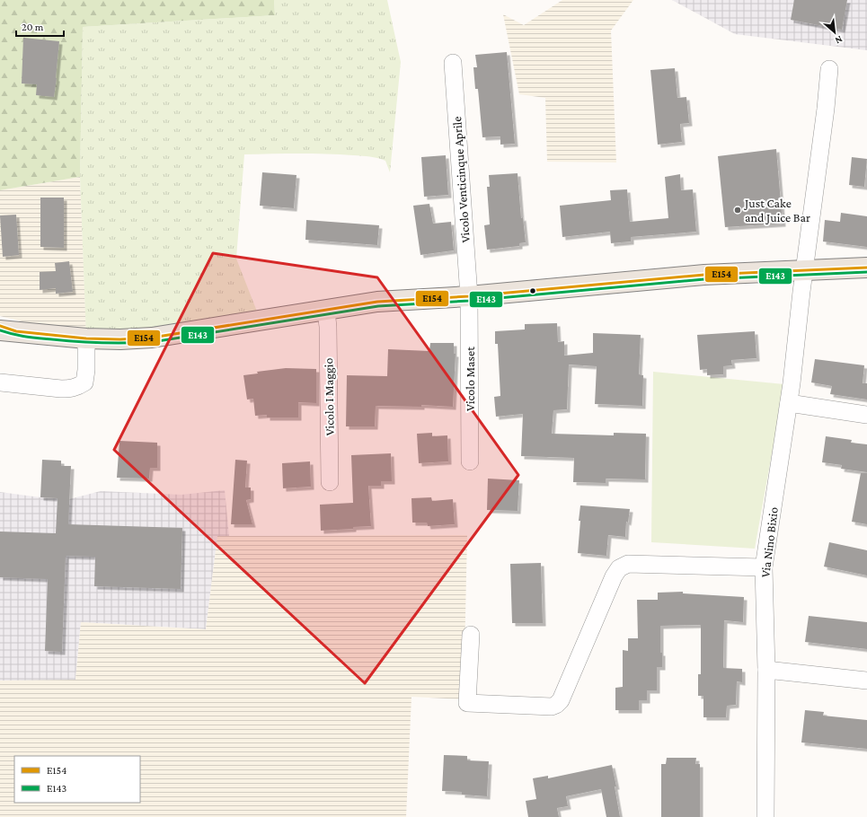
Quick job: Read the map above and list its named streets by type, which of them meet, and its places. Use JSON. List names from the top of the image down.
{
  "streets": {
    "street": [
      "Vicolo Venticinque Aprile",
      "Vicolo Maset",
      "Vicolo I Maggio",
      "Via Nino Bixio"
    ]
  },
  "crossings": [
    ["Vicolo Venticinque Aprile", "Vicolo Maset"]
  ],
  "places": ["Just Cake and Juice Bar"],
  "lines": ["transit line E154", "transit line E143"],
  "legend": ["E154", "E143"],
  "scale_bar": "20 m",
  "north": "bottom right"
}
